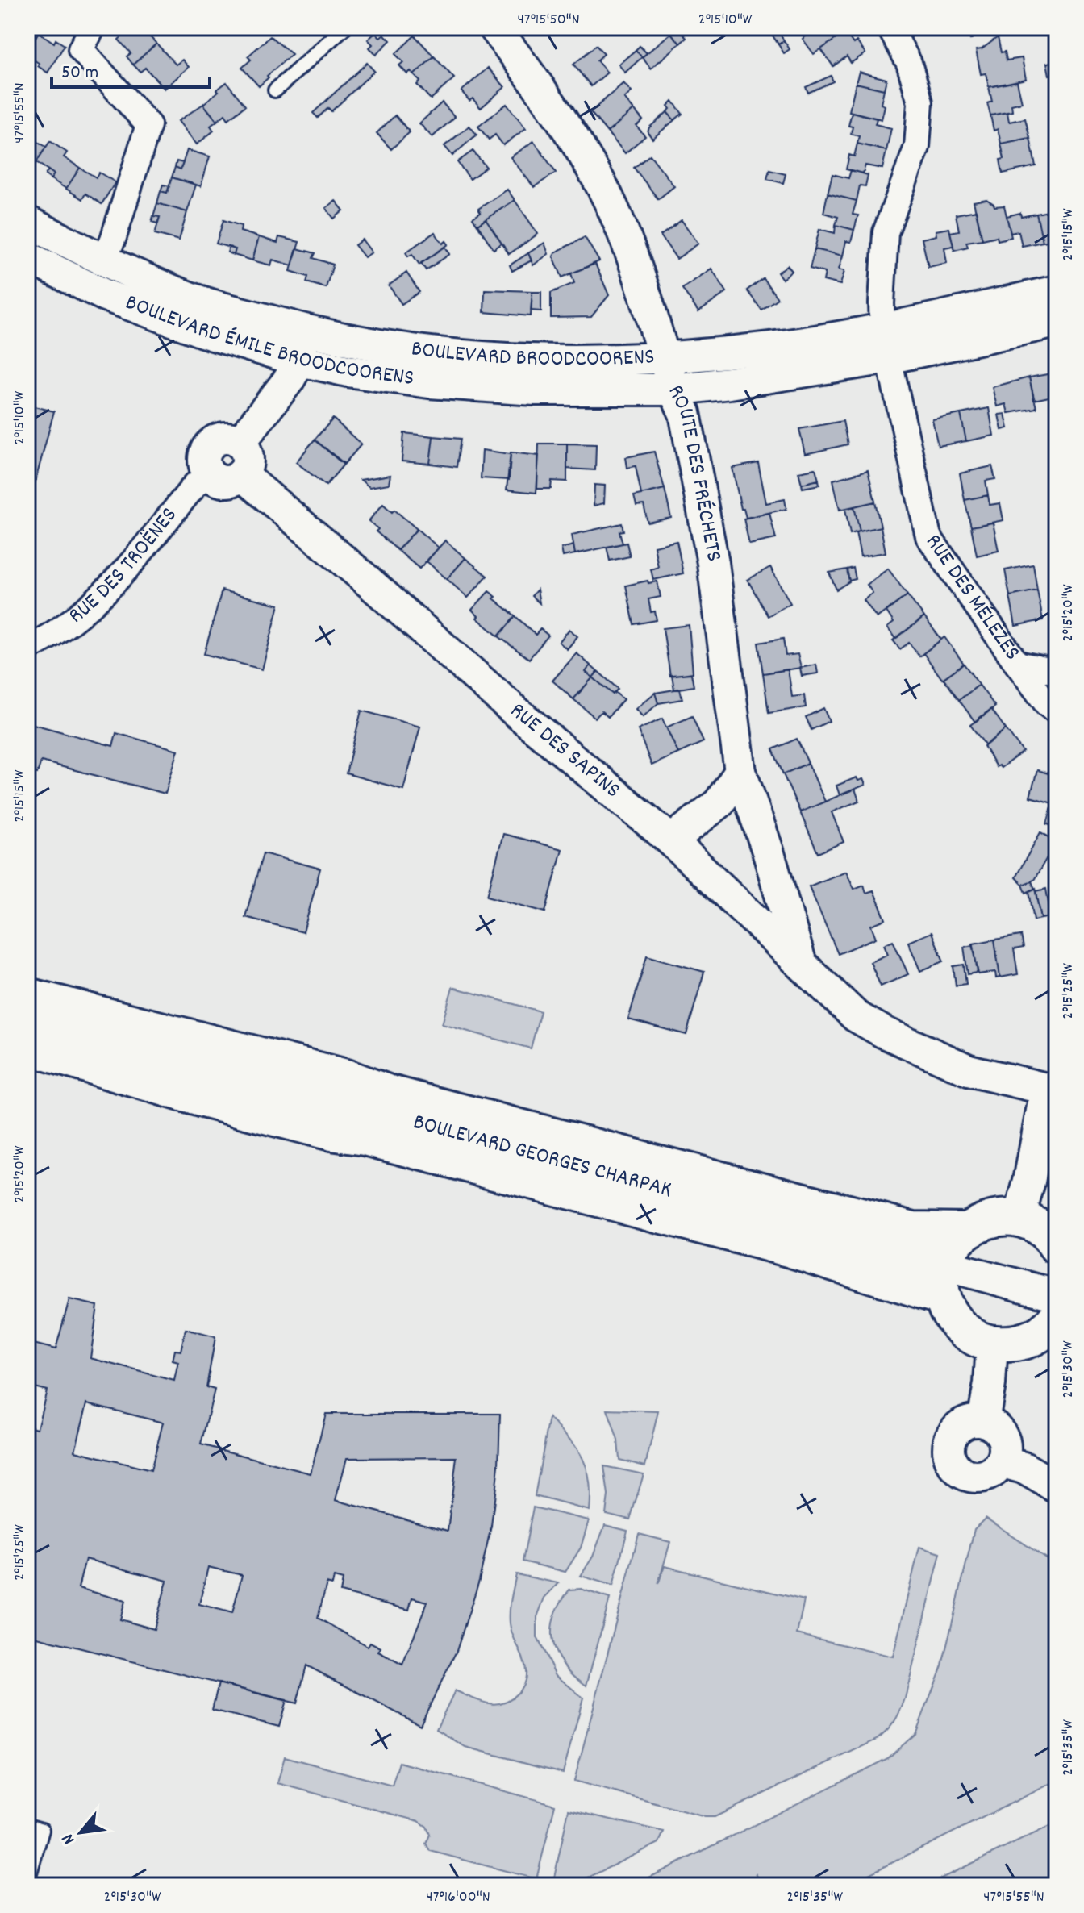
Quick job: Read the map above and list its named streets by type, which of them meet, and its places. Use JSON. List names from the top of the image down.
{
  "streets": {
    "main road": ["BOULEVARD GEORGES CHARPAK"],
    "street": [
      "BOULEVARD ÉMILE BROODCOORENS",
      "BOULEVARD BROODCOORENS",
      "ROUTE DES FRÉCHETS",
      "RUE DES TROËNES",
      "RUE DES MÉLÈZES",
      "RUE DES SAPINS"
    ]
  },
  "crossings": [
    ["BOULEVARD ÉMILE BROODCOORENS", "ROUTE DES FRÉCHETS"],
    ["BOULEVARD ÉMILE BROODCOORENS", "RUE DES MÉLÈZES"],
    ["BOULEVARD BROODCOORENS", "ROUTE DES FRÉCHETS"],
    ["BOULEVARD BROODCOORENS", "RUE DES MÉLÈZES"],
    ["ROUTE DES FRÉCHETS", "RUE DES SAPINS"],
    ["RUE DES TROËNES", "RUE DES SAPINS"]
  ],
  "scale_bar": "50 m",
  "north": "bottom left",
  "coordinates": [
    "47°15'50\"N",
    "2°15'10\"W",
    "47°15'55\"N",
    "2°15'15\"W",
    "2°15'20\"W",
    "2°15'25\"W",
    "2°15'30\"W",
    "2°15'35\"W",
    "47°16'00\"N"
  ]
}
